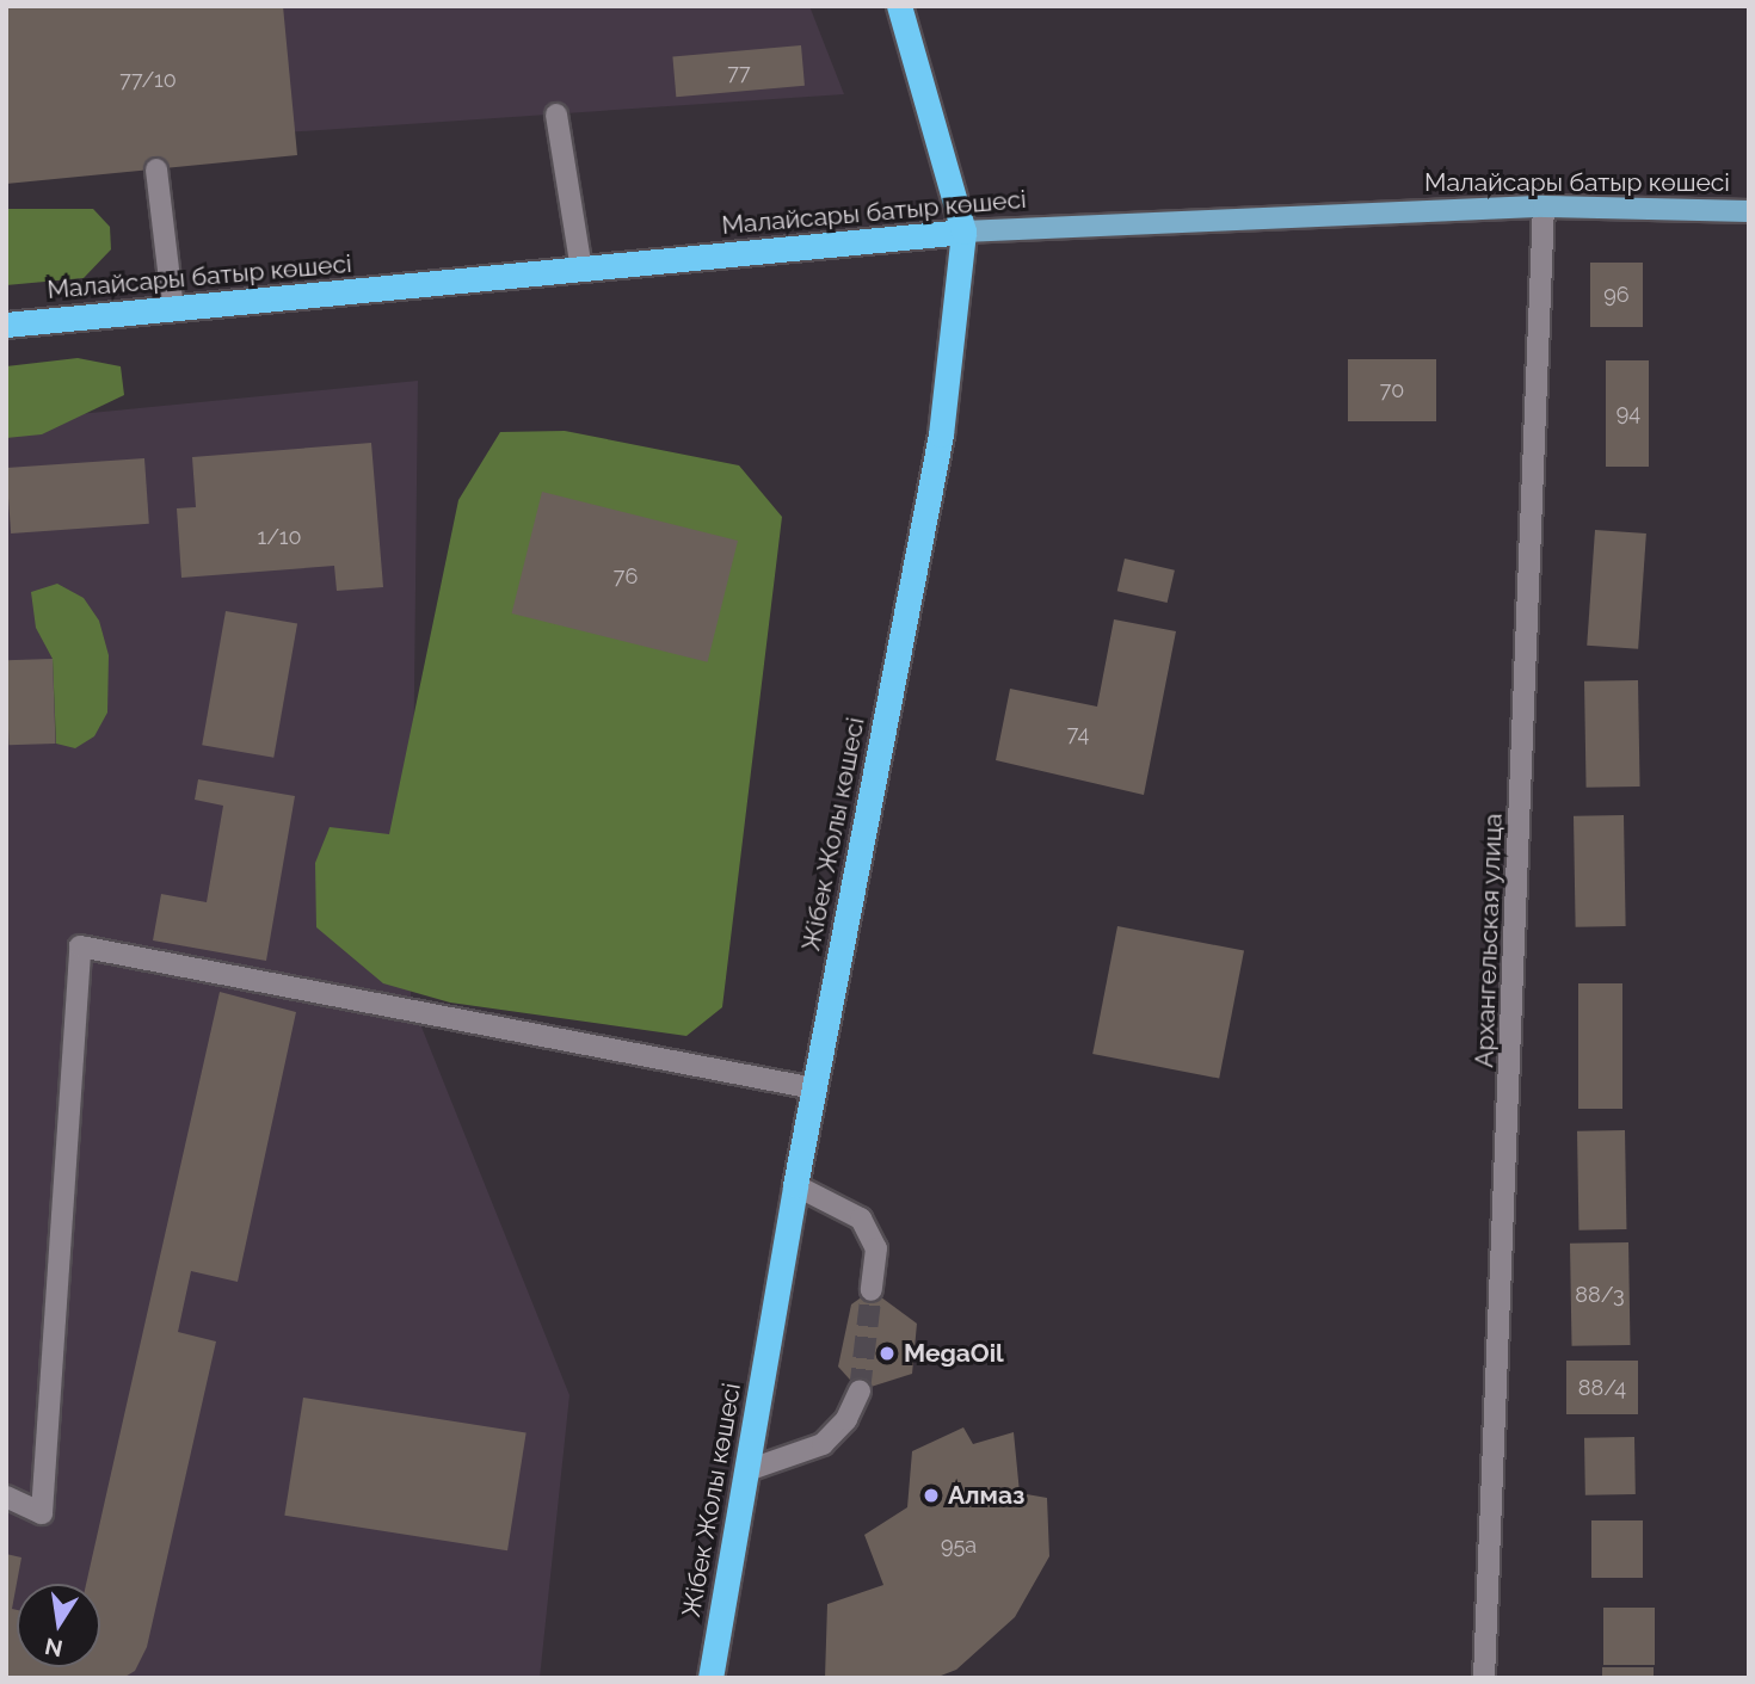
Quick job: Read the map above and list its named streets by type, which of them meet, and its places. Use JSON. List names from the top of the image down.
{
  "streets": {
    "highway": ["Малайсары батыр көшесі", "Жібек Жолы көшесі"],
    "street": ["Архангельская улица"]
  },
  "crossings": [
    ["Малайсары батыр көшесі", "Жібек Жолы көшесі"],
    ["Малайсары батыр көшесі", "Архангельская улица"]
  ],
  "places": ["MegaOil", "Алмаз"],
  "house_numbers": [
    "77",
    "77/10",
    "96",
    "70",
    "94",
    "1/10",
    "76",
    "74",
    "88/3",
    "88/4",
    "95а"
  ],
  "north": "bottom"
}
